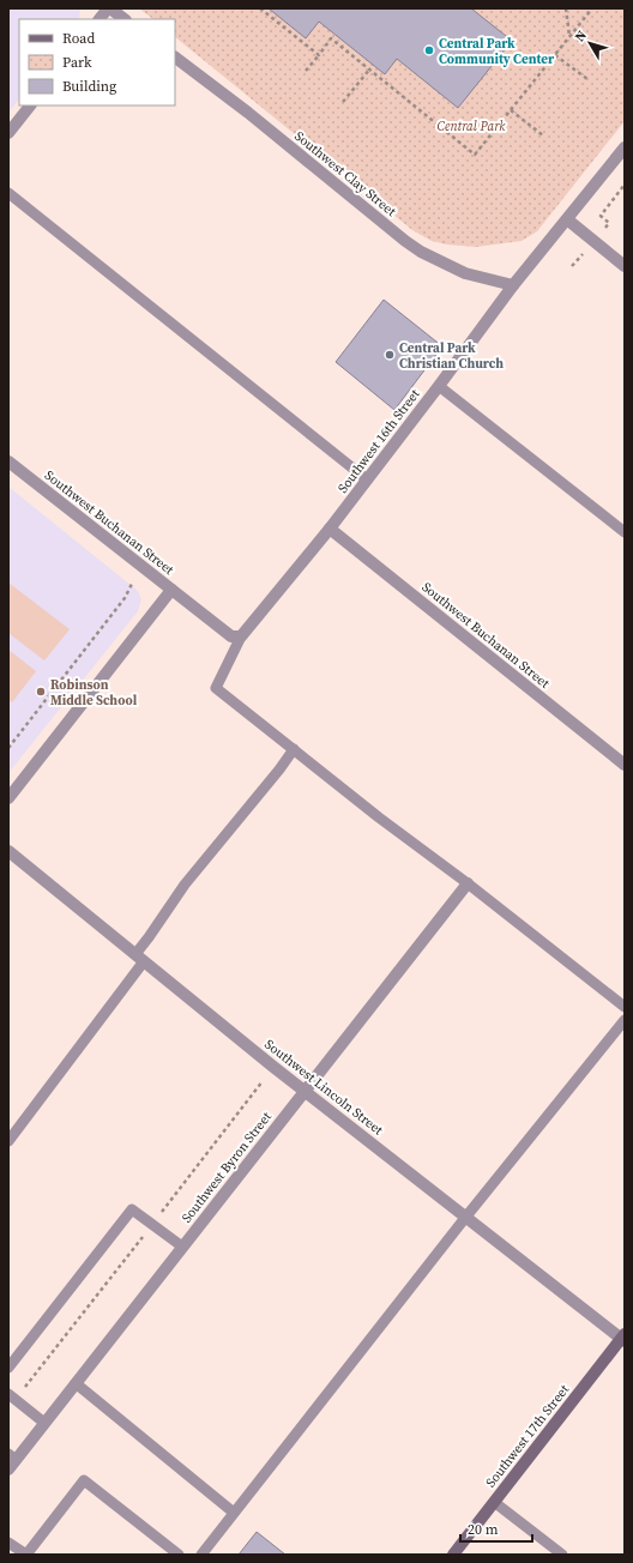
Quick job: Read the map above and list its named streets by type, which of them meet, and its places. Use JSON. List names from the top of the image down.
{
  "streets": {
    "main road": ["Southwest 17th Street"],
    "street": [
      "Southwest Clay Street",
      "Southwest 16th Street",
      "Southwest Buchanan Street",
      "Southwest Lincoln Street",
      "Southwest Byron Street"
    ]
  },
  "crossings": [
    ["Southwest Clay Street", "Southwest 16th Street"],
    ["Southwest 16th Street", "Southwest Buchanan Street"],
    ["Southwest Lincoln Street", "Southwest Byron Street"],
    ["Southwest Lincoln Street", "Southwest 17th Street"]
  ],
  "parks": ["Central Park"],
  "places": ["Central Park Community Center", "Central Park Christian Church", "Robinson Middle School"],
  "legend": ["Road", "Park", "Building"],
  "scale_bar": "20 m",
  "north": "top left"
}
